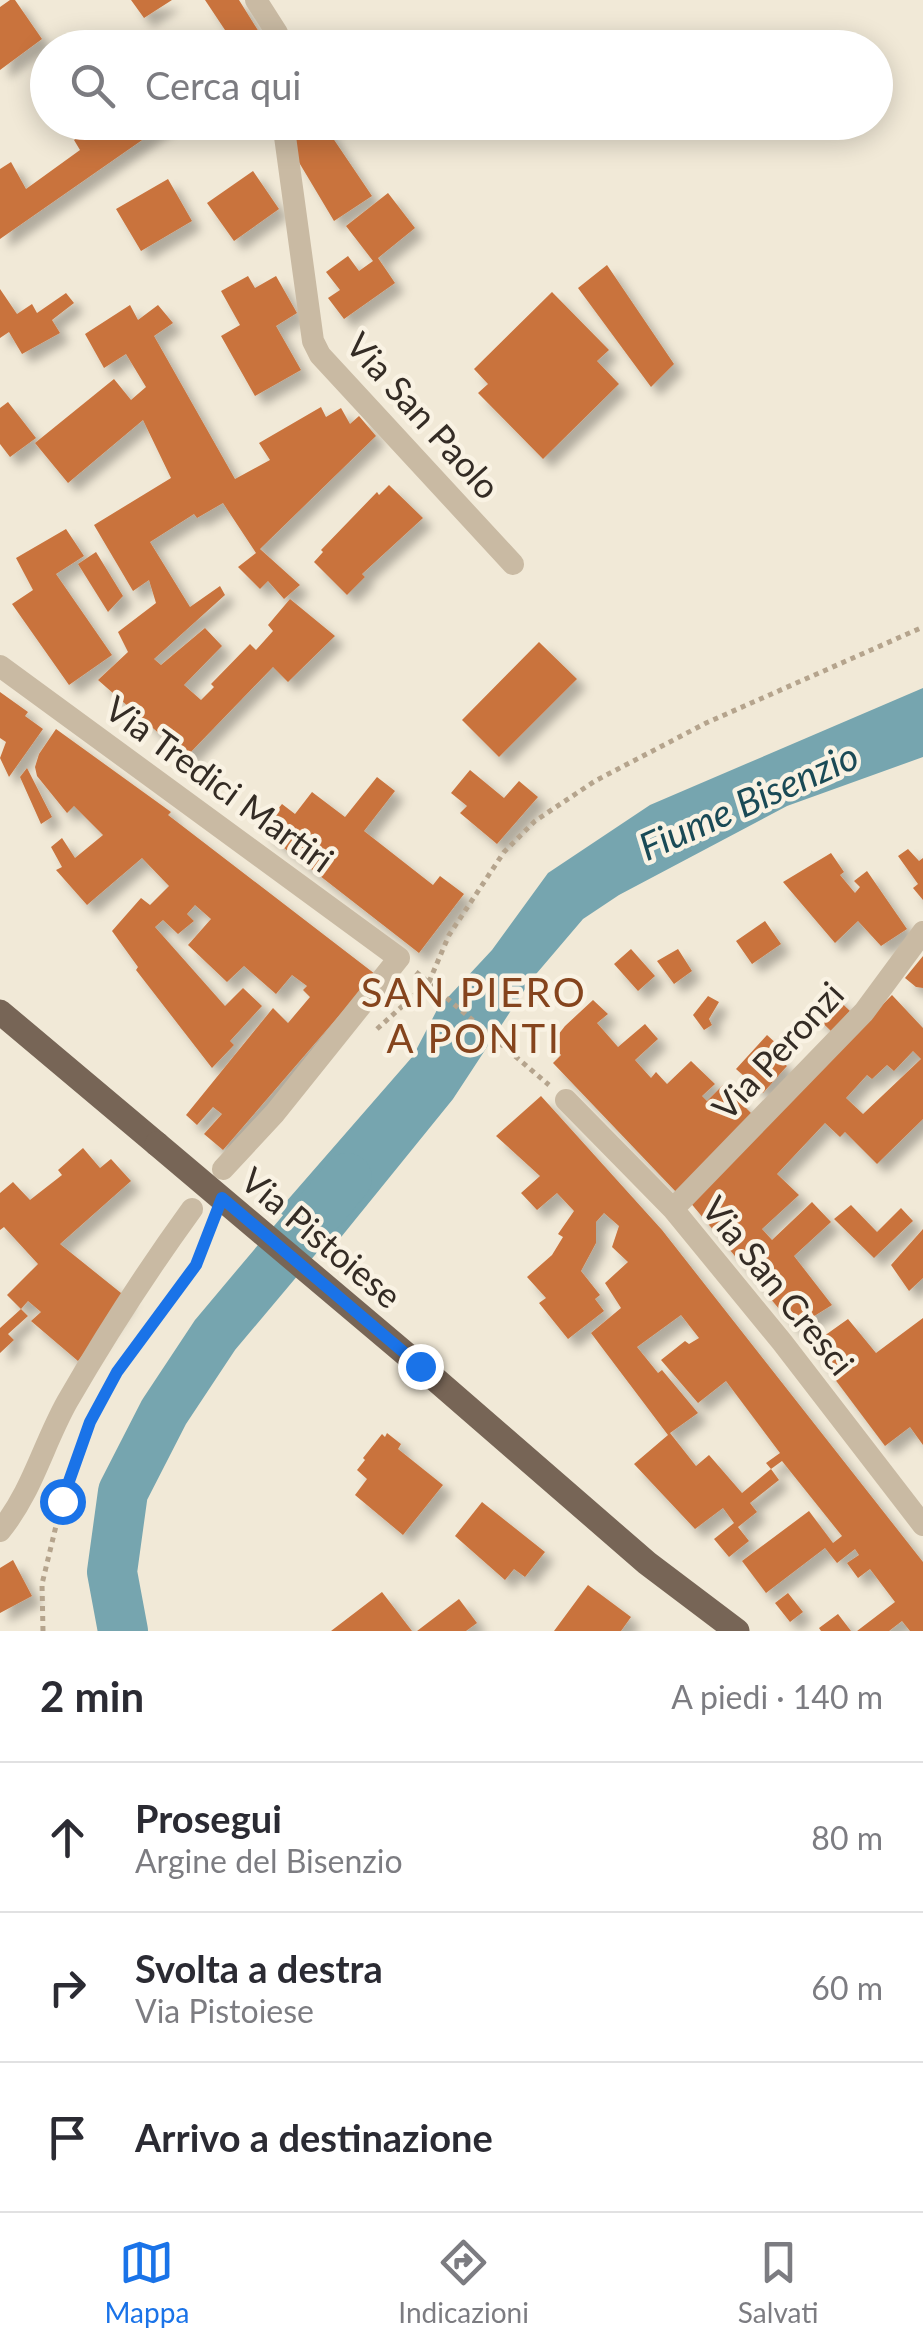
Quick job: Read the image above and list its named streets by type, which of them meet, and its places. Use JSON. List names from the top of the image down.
{
  "streets": {
    "main road": ["Via Pistoiese"],
    "street": [
      "Via San Paolo",
      "Via Tredici Martiri",
      "Via Peronzi",
      "Via San Cresci"
    ]
  },
  "crossings": [
    ["Via Peronzi", "Via San Cresci"]
  ],
  "districts": ["SAN PIERO A PONTI"],
  "water": ["Fiume Bisenzio"],
  "page": {
    "search": "Cerca qui",
    "heading": ["2 min", "A piedi · 140 m"],
    "list": [
      ["Prosegui", "Argine del Bisenzio", "80 m"],
      ["Svolta a destra", "Via Pistoiese", "60 m"],
      "Arrivo a destinazione"
    ],
    "nav": ["Mappa", "Indicazioni", "Salvati"]
  }
}
